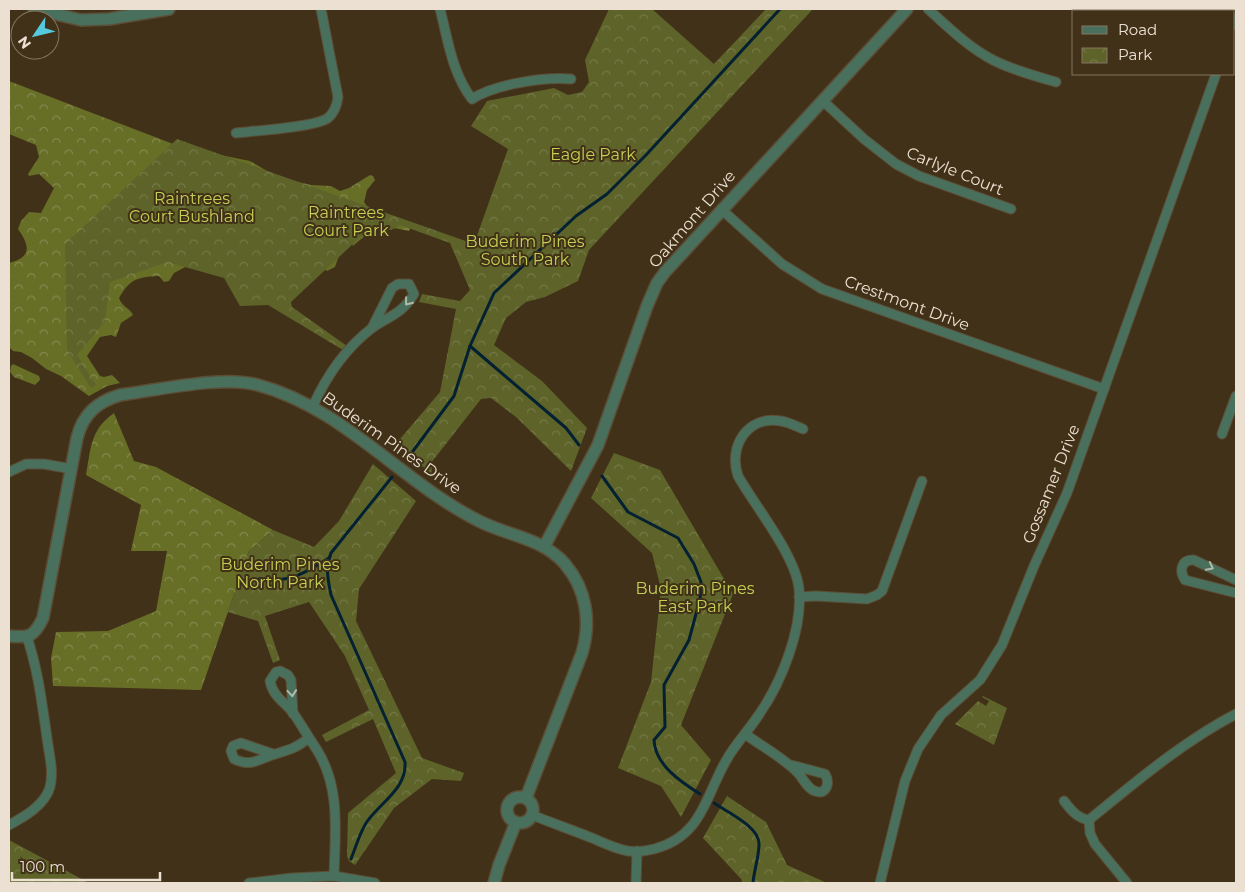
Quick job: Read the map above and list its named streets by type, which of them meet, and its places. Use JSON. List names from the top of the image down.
{
  "streets": {
    "street": [
      "Carlyle Court",
      "Oakmont Drive",
      "Crestmont Drive",
      "Buderim Pines Drive",
      "Gossamer Drive"
    ]
  },
  "crossings": [
    ["Carlyle Court", "Oakmont Drive"],
    ["Oakmont Drive", "Crestmont Drive"],
    ["Oakmont Drive", "Buderim Pines Drive"],
    ["Crestmont Drive", "Gossamer Drive"]
  ],
  "parks": [
    "Eagle Park",
    "Raintrees Court Bushland",
    "Raintrees Court Park",
    "Buderim Pines South Park",
    "Buderim Pines North Park",
    "Buderim Pines East Park"
  ],
  "legend": ["Road", "Park"],
  "scale_bar": "100 m",
  "north": "bottom left"
}
